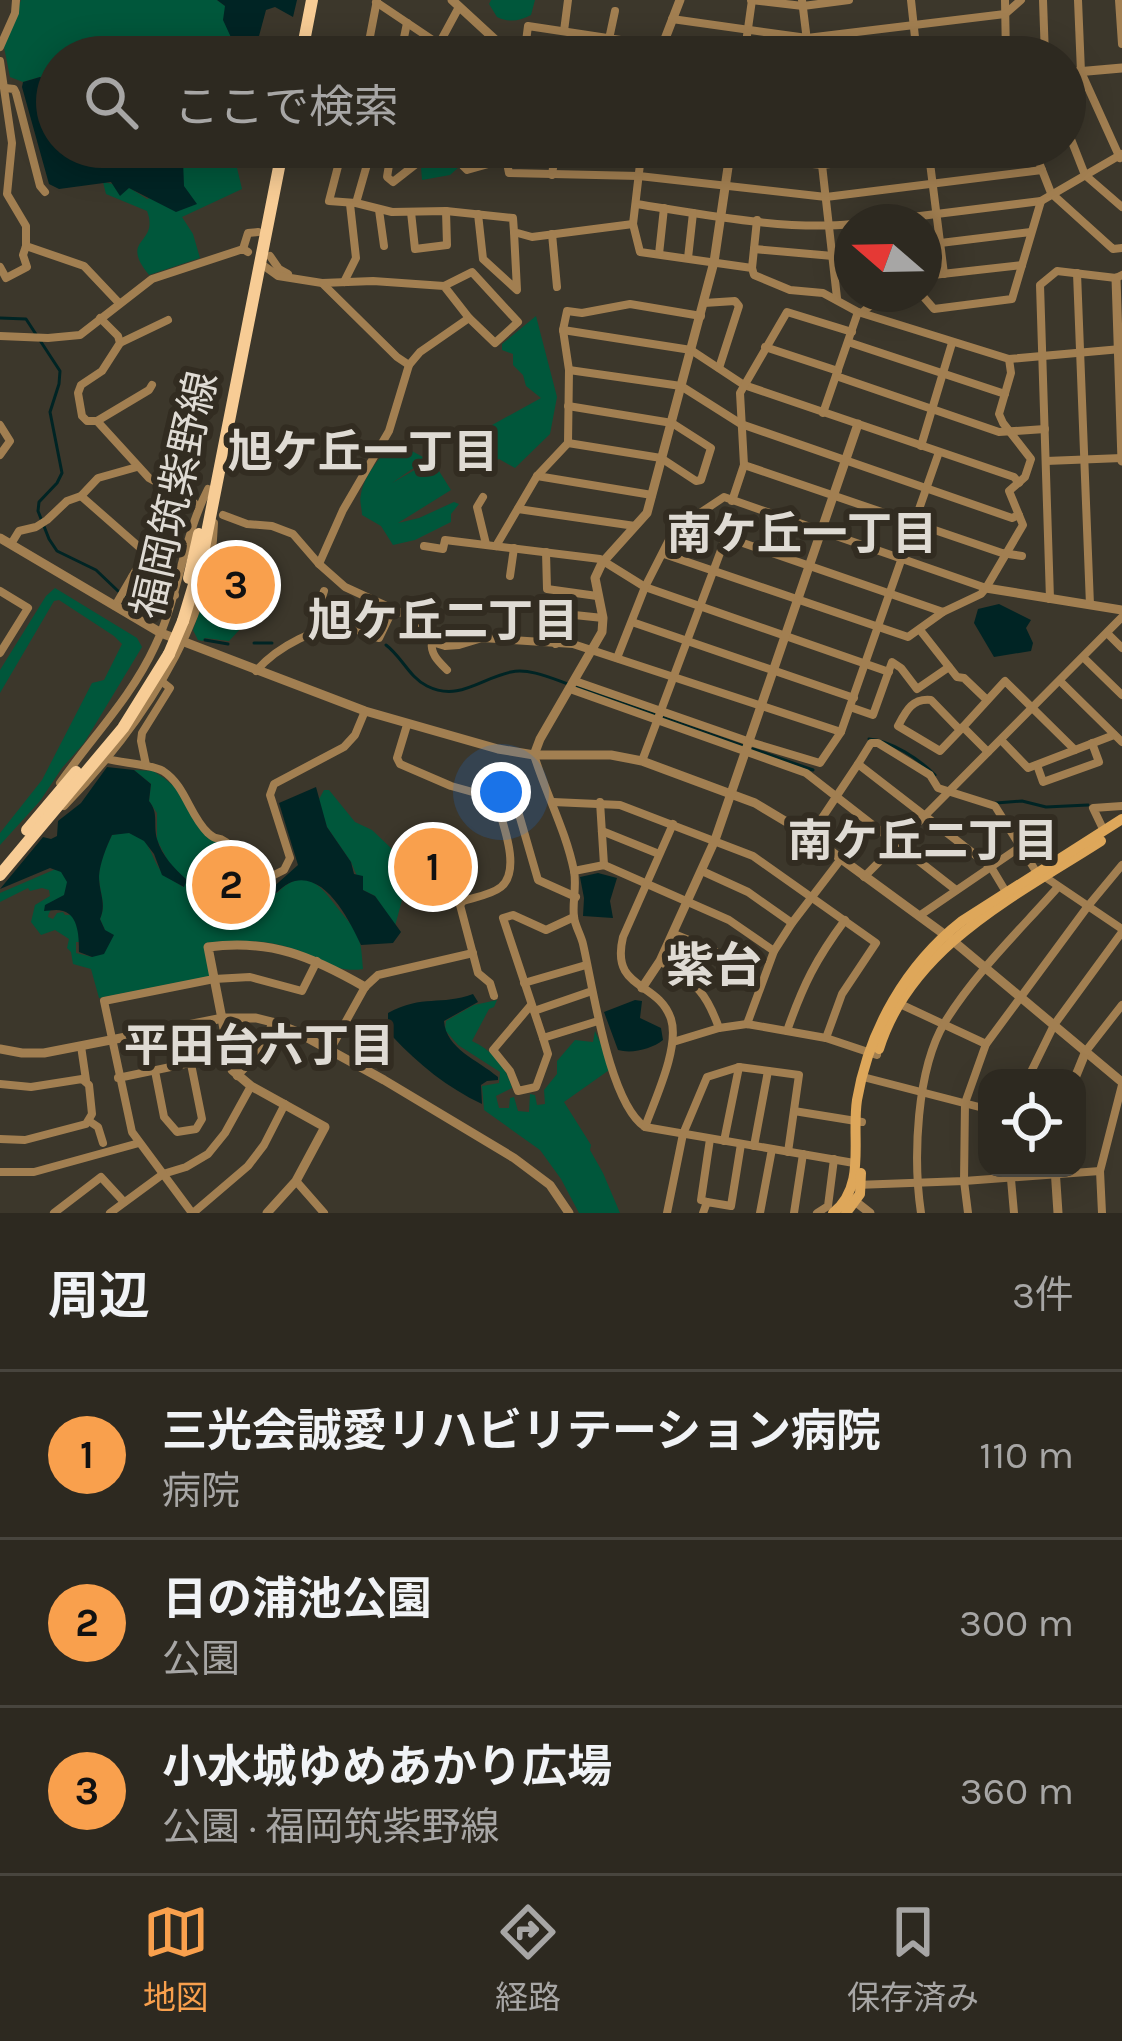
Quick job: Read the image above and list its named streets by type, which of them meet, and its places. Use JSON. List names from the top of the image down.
{
  "streets": {
    "main road": ["福岡筑紫野線"]
  },
  "districts": [
    "旭ケ丘一丁目",
    "南ケ丘一丁目",
    "旭ケ丘二丁目",
    "南ケ丘二丁目",
    "紫台",
    "平田台六丁目"
  ],
  "north": "left",
  "page": {
    "search": "ここで検索",
    "pins": ["3", "1", "2"],
    "heading": ["周辺", "3件"],
    "list": [
      {
        "mark": "1",
        "name": "三光会誠愛リハビリテーション病院",
        "note": "病院",
        "value": "110 m"
      },
      {
        "mark": "2",
        "name": "日の浦池公園",
        "note": "公園",
        "value": "300 m"
      },
      {
        "mark": "3",
        "name": "小水城ゆめあかり広場",
        "note": "公園 · 福岡筑紫野線",
        "value": "360 m"
      }
    ],
    "nav": ["地図", "経路", "保存済み"]
  }
}
